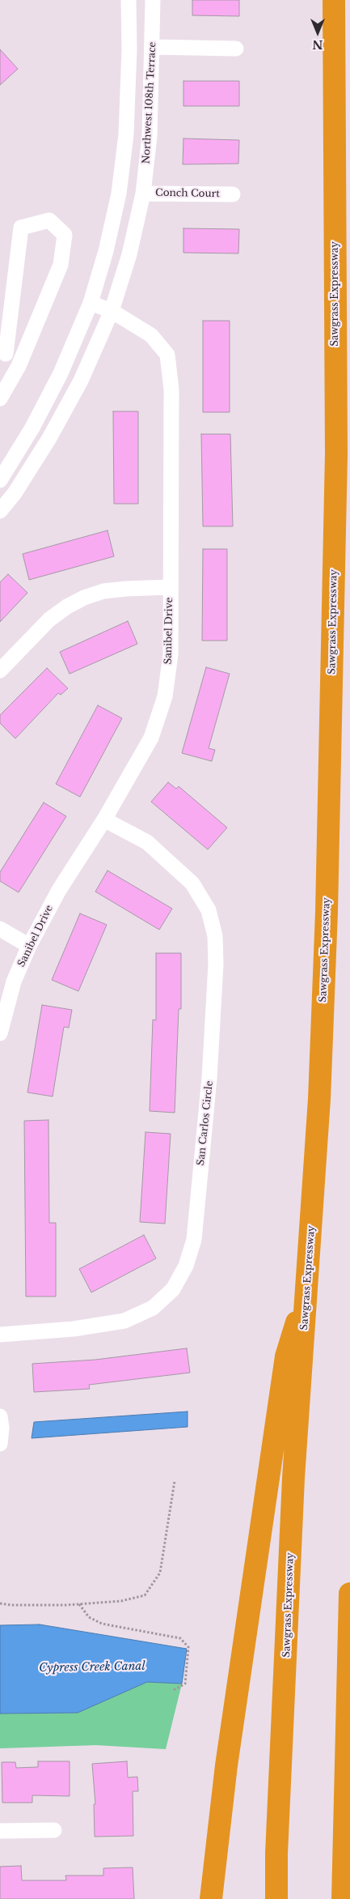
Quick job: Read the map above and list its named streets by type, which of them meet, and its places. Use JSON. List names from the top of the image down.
{
  "streets": {
    "highway": ["Sawgrass Expressway"],
    "street": [
      "Northwest 108th Terrace",
      "Conch Court",
      "Sanibel Drive",
      "San Carlos Circle"
    ]
  },
  "crossings": [
    ["Northwest 108th Terrace", "Conch Court"],
    ["Northwest 108th Terrace", "Sanibel Drive"],
    ["Sanibel Drive", "San Carlos Circle"]
  ],
  "water": ["Cypress Creek Canal"],
  "north": "bottom"
}
